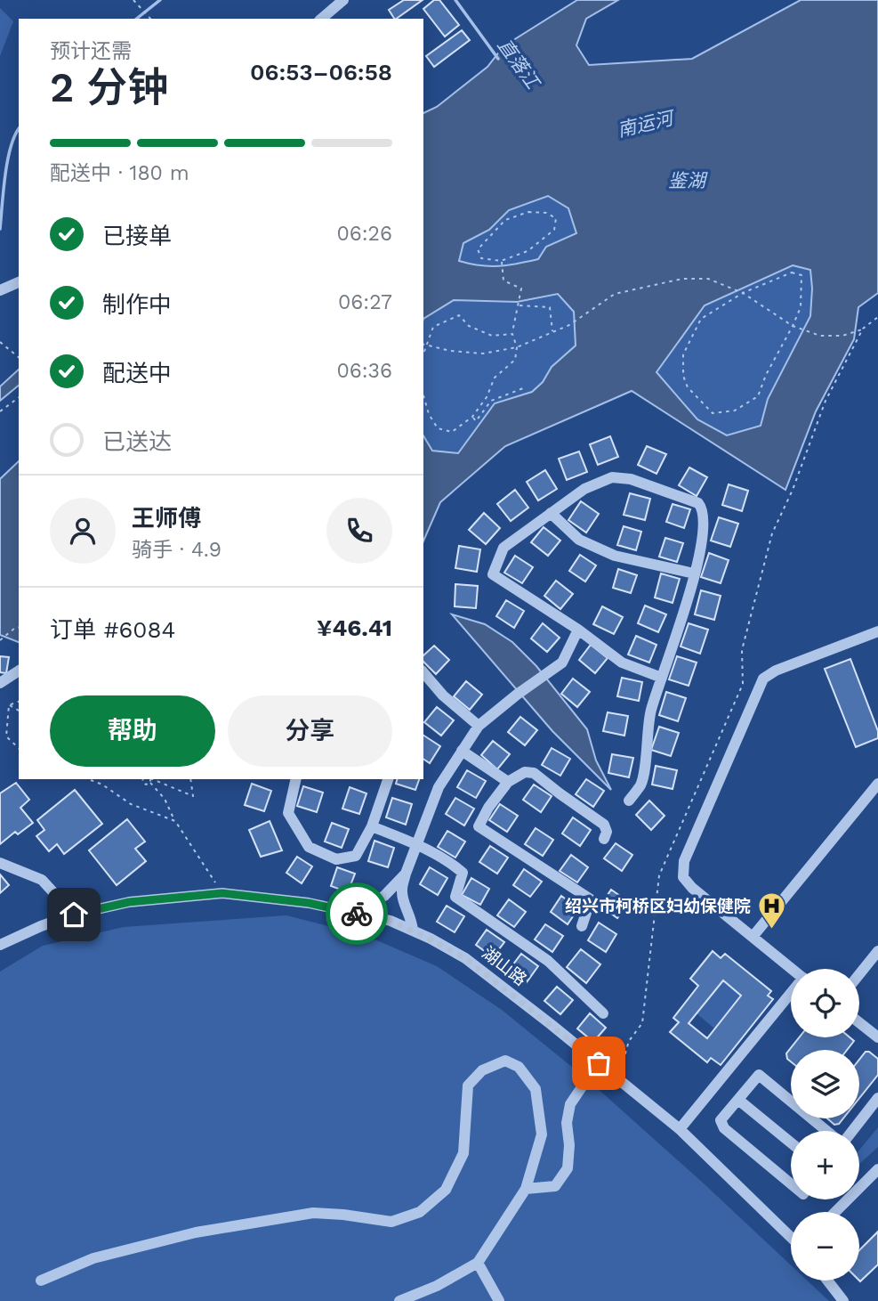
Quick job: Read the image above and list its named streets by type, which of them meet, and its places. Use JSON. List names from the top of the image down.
{
  "streets": {
    "street": ["湖山路"]
  },
  "water": ["直落江", "南运河", "鉴湖"],
  "places": {
    "hospital": ["绍兴市柯桥区妇幼保健院"]
  },
  "page": {
    "heading": ["2 分钟", "预计还需", "06:53–06:58"],
    "panel": [
      "王师傅",
      "骑手 · 4.9",
      "订单 #6084",
      "¥46.41"
    ],
    "bar": "配送中 · 180 m",
    "list": [
      ["已接单", "06:26"],
      ["制作中", "06:27"],
      ["配送中", "06:36"],
      "已送达"
    ],
    "buttons": ["帮助", "分享"],
    "map_buttons": ["+", "−"]
  }
}
